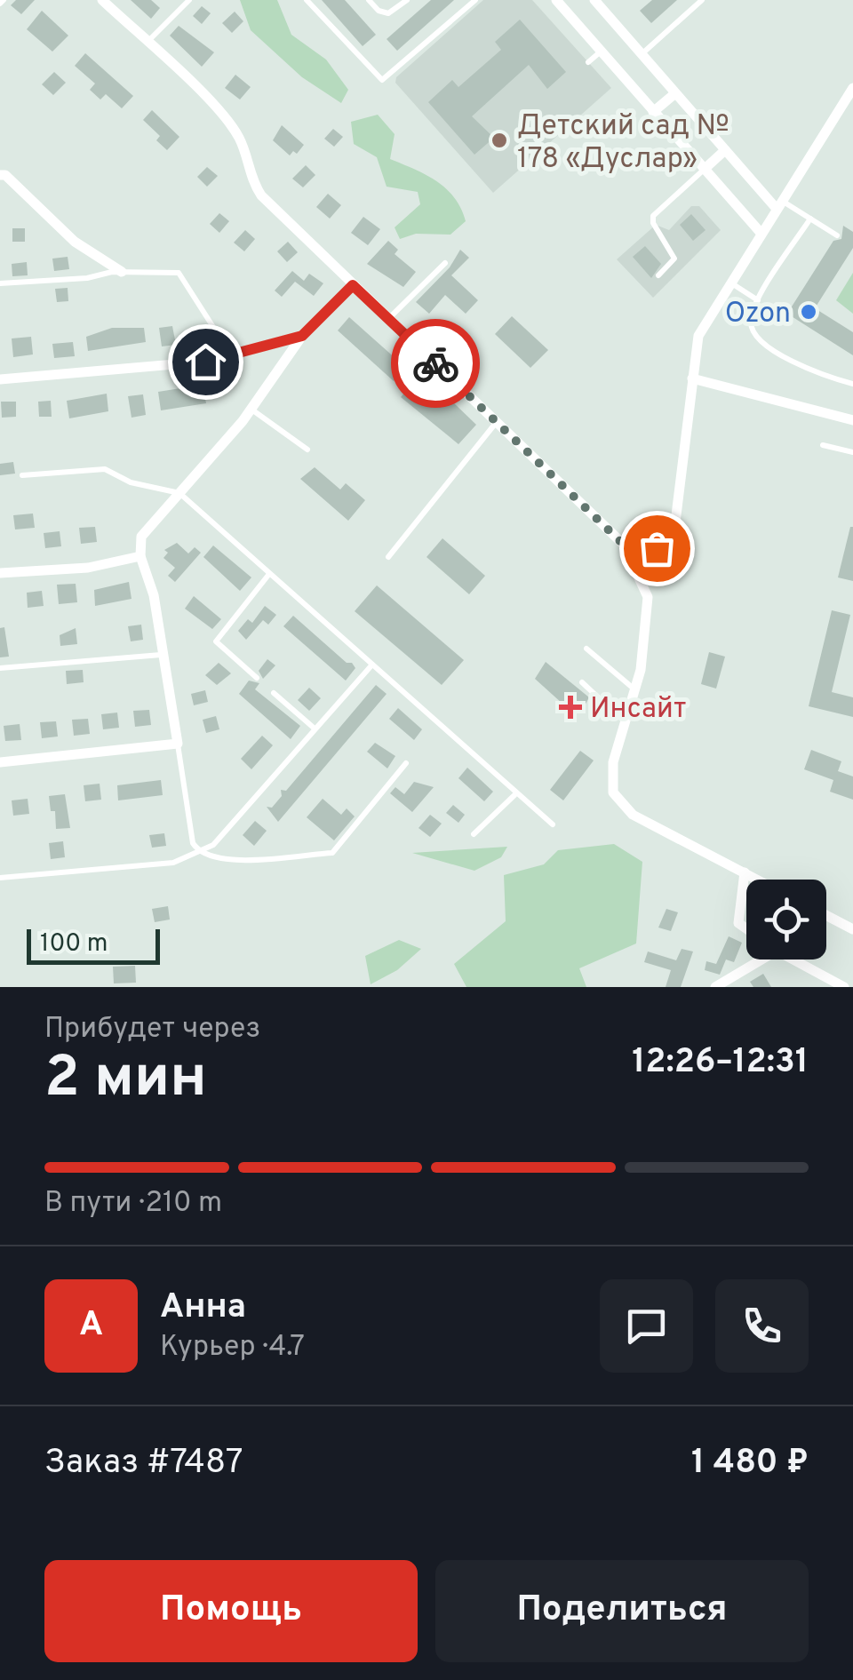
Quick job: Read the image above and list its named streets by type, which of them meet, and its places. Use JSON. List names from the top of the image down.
{
  "places": {
    "other": ["Детский сад № 178 «Дуслар»", "Ozon"],
    "health": ["Инсайт"]
  },
  "scale_bar": "100 m",
  "page": {
    "scale": "100 m",
    "heading": ["2 мин", "Прибудет через", "12:26–12:31"],
    "panel": [
      "Анна",
      "Курьер · 4.7",
      "Заказ #7487",
      "1 480 ₽"
    ],
    "bar": "В пути · 210 m",
    "round": "А",
    "buttons": ["Помощь", "Поделиться"]
  }
}
